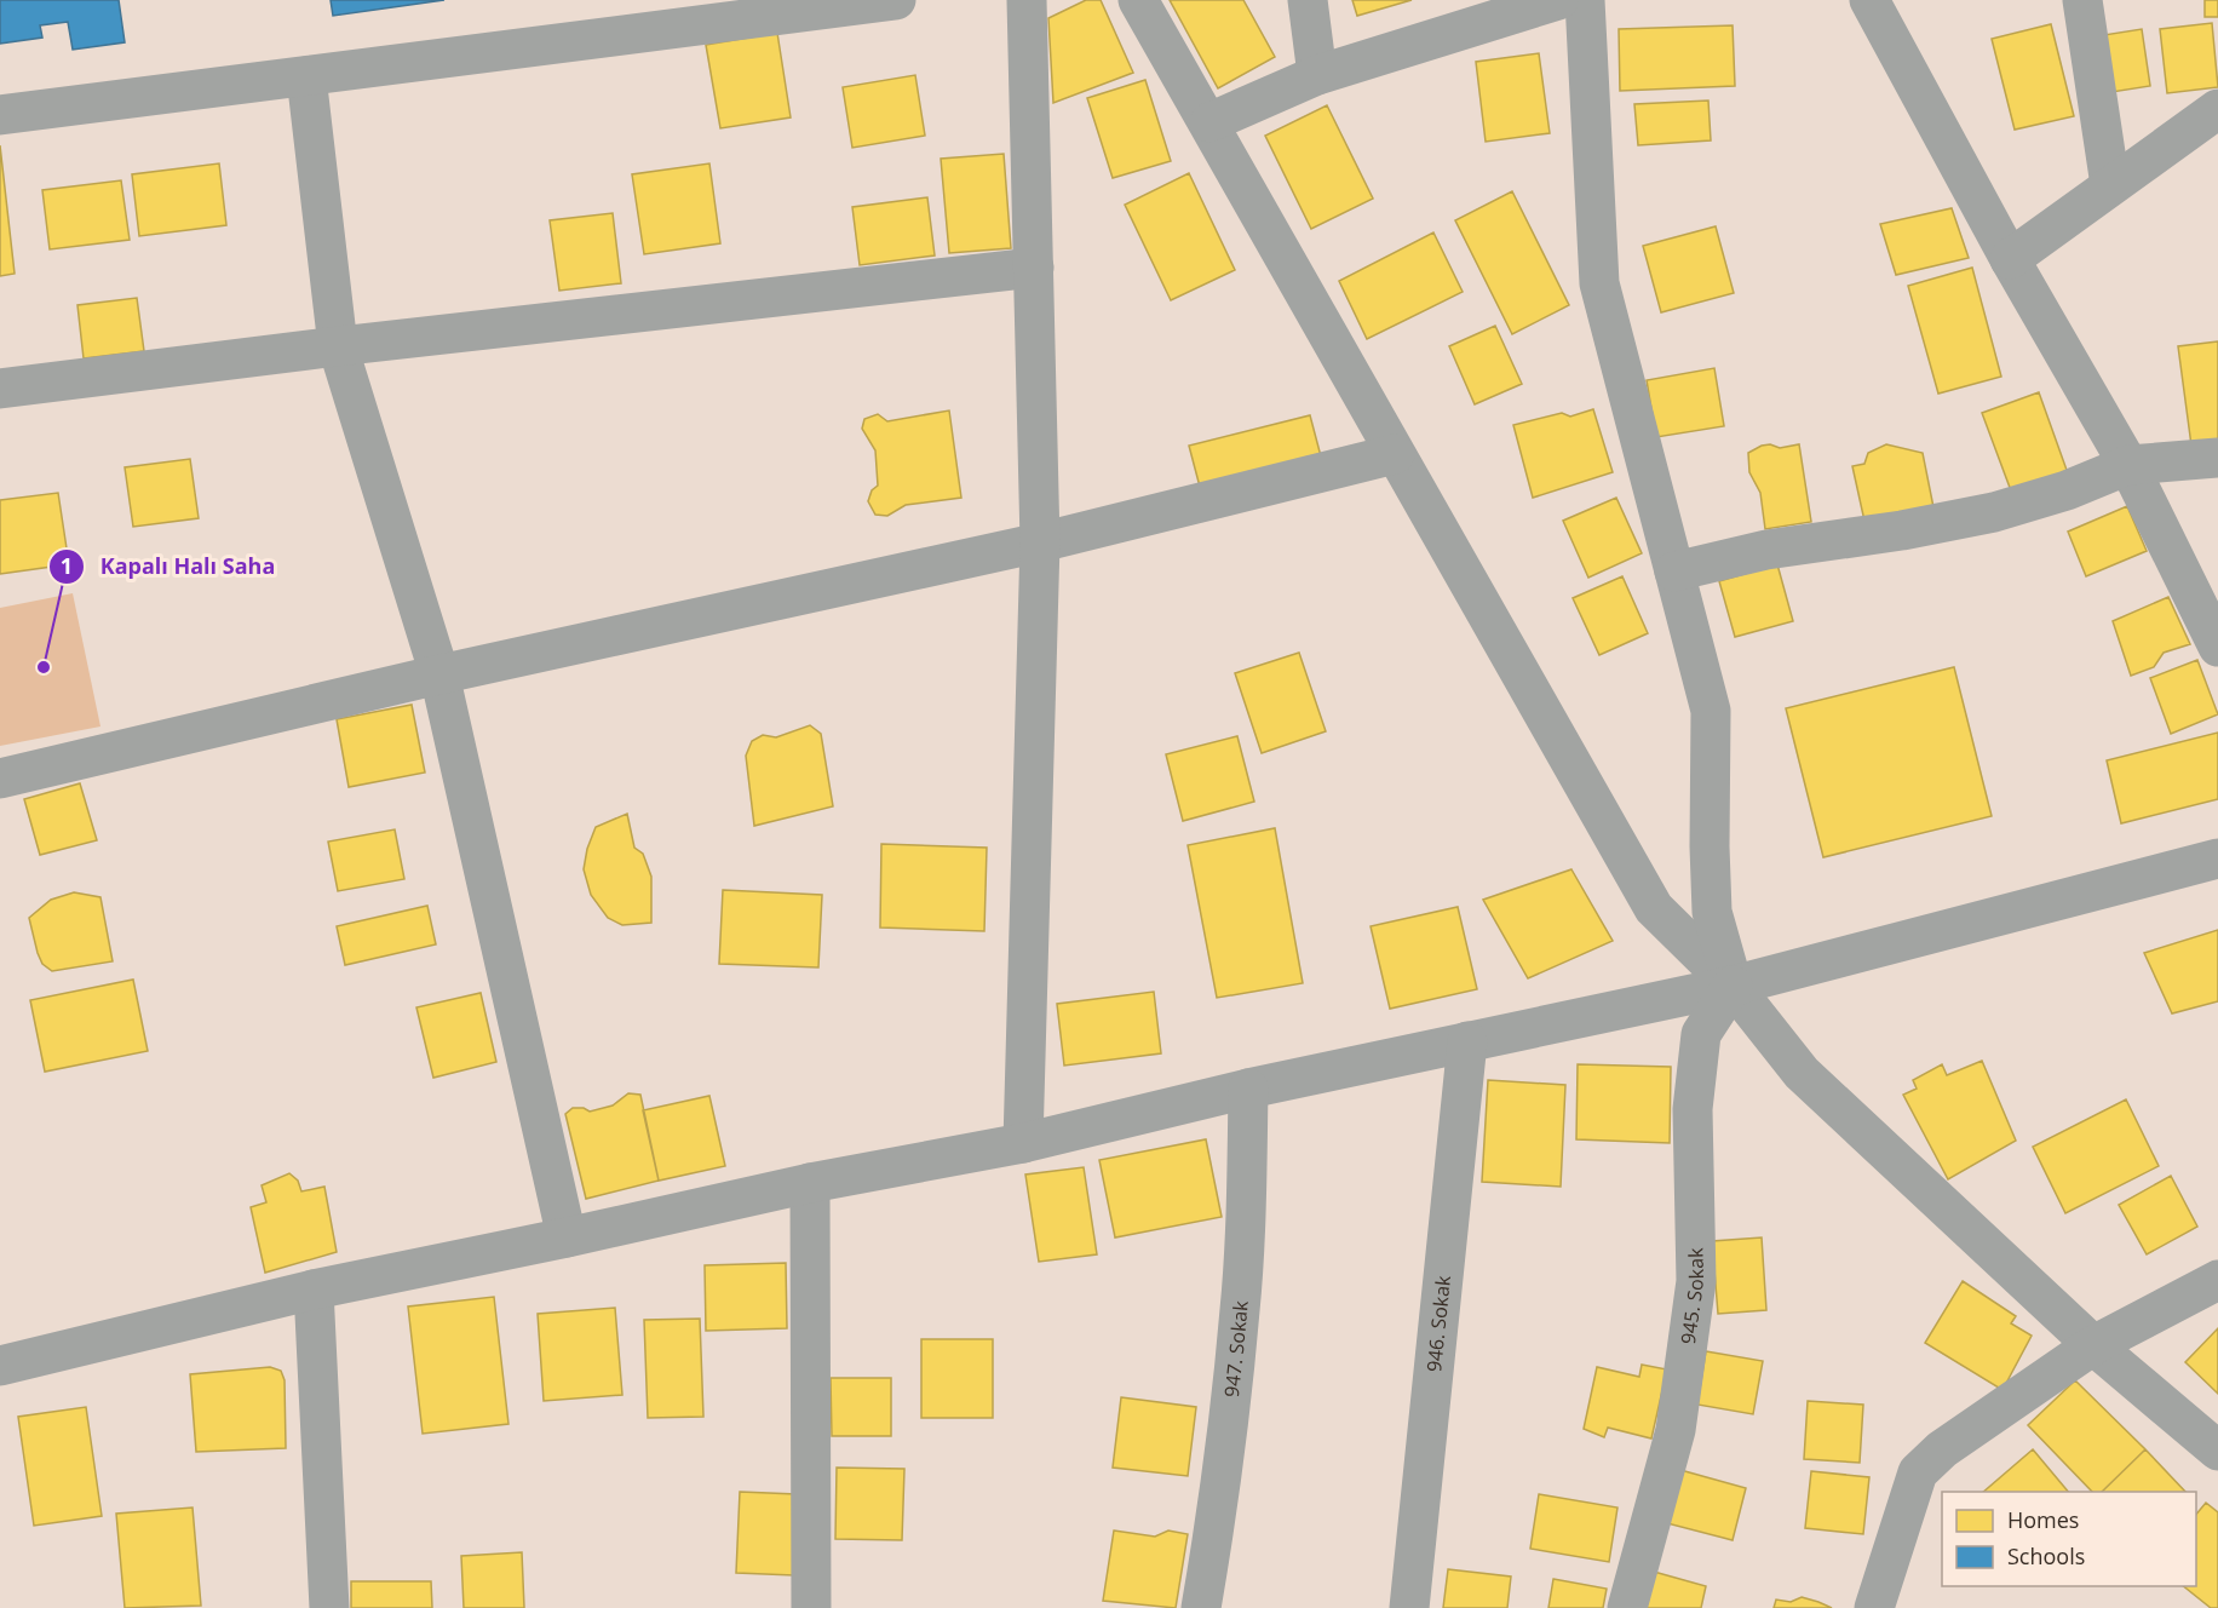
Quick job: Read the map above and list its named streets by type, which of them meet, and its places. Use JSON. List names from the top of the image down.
{
  "streets": {
    "street": ["945. Sokak", "946. Sokak", "947. Sokak"]
  },
  "places": ["Kapalı Halı Saha"],
  "legend": ["Homes", "Schools"]
}
